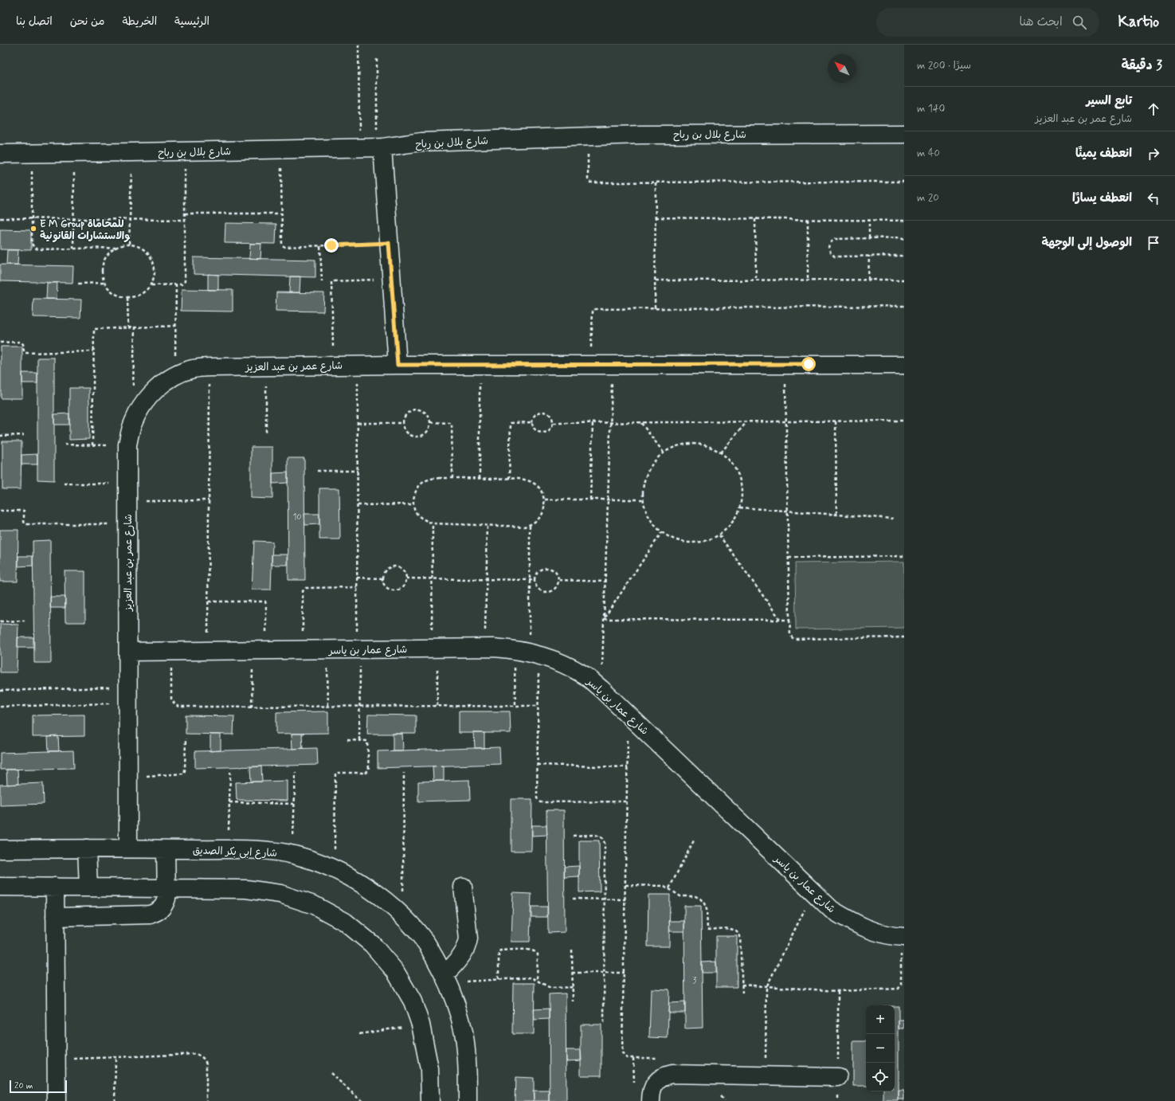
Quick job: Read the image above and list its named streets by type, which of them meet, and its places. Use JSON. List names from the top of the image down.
{
  "streets": {
    "street": [
      "شارع بلال بن رباح",
      "شارع عمر بن عبد العزيز",
      "شارع عمار بن ياسر",
      "شارع ابى بكر الصديق"
    ]
  },
  "crossings": [
    ["شارع عمر بن عبد العزيز", "شارع عمار بن ياسر"],
    ["شارع عمر بن عبد العزيز", "شارع ابى بكر الصديق"]
  ],
  "places": ["E M Group للمحاماة والاستشارات القانونية"],
  "house_numbers": ["10", "3"],
  "scale_bar": "20 m",
  "north": "top left",
  "page": {
    "header": "Kartio",
    "search": "ابحث هنا",
    "nav": [
      "الرئيسية",
      "الخريطة",
      "من نحن",
      "اتصل بنا"
    ],
    "heading": ["3 دقيقة", "سيرًا · 200 m"],
    "list": [
      ["تابع السير", "شارع عمر بن عبد العزيز", "140 m"],
      ["انعطف يمينًا", "40 m"],
      ["انعطف يسارًا", "20 m"],
      "الوصول إلى الوجهة"
    ],
    "map_buttons": ["+", "−"],
    "scale": "20 m"
  }
}
